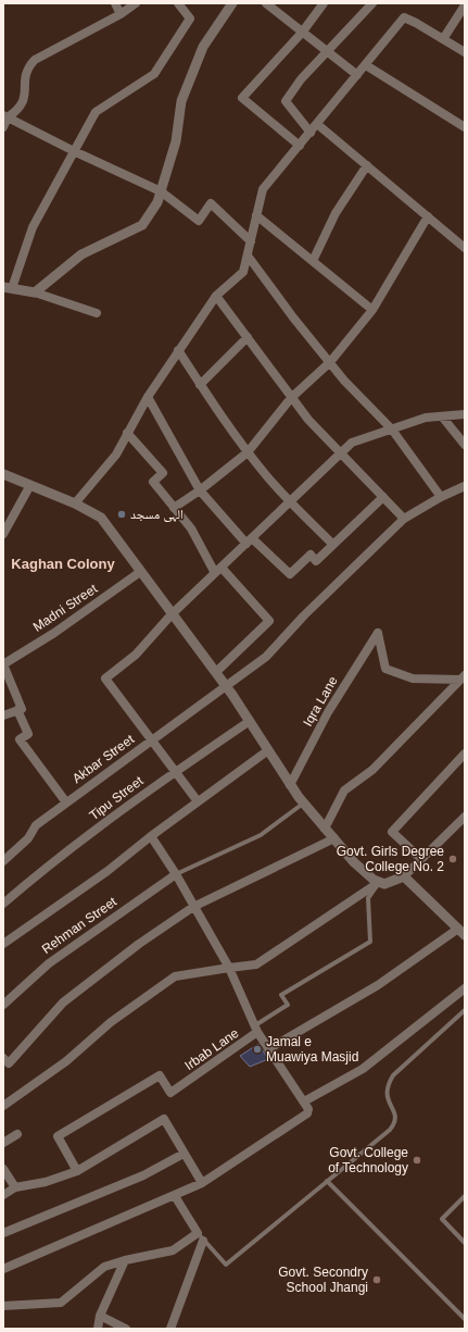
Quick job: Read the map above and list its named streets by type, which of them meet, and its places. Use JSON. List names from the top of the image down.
{
  "streets": {
    "street": [
      "Madni Street",
      "Iqra Lane",
      "Akbar Street",
      "Tipu Street",
      "Rehman Street",
      "Irbab Lane"
    ]
  },
  "crossings": [
    ["Rehman Street", "Irbab Lane"]
  ],
  "districts": ["Kaghan Colony"],
  "places": [
    "الہی مسجد",
    "Govt. Girls Degree College No. 2",
    "Jamal e Muawiya Masjid",
    "Govt. College of Technology",
    "Govt. Secondry School Jhangi"
  ]
}
